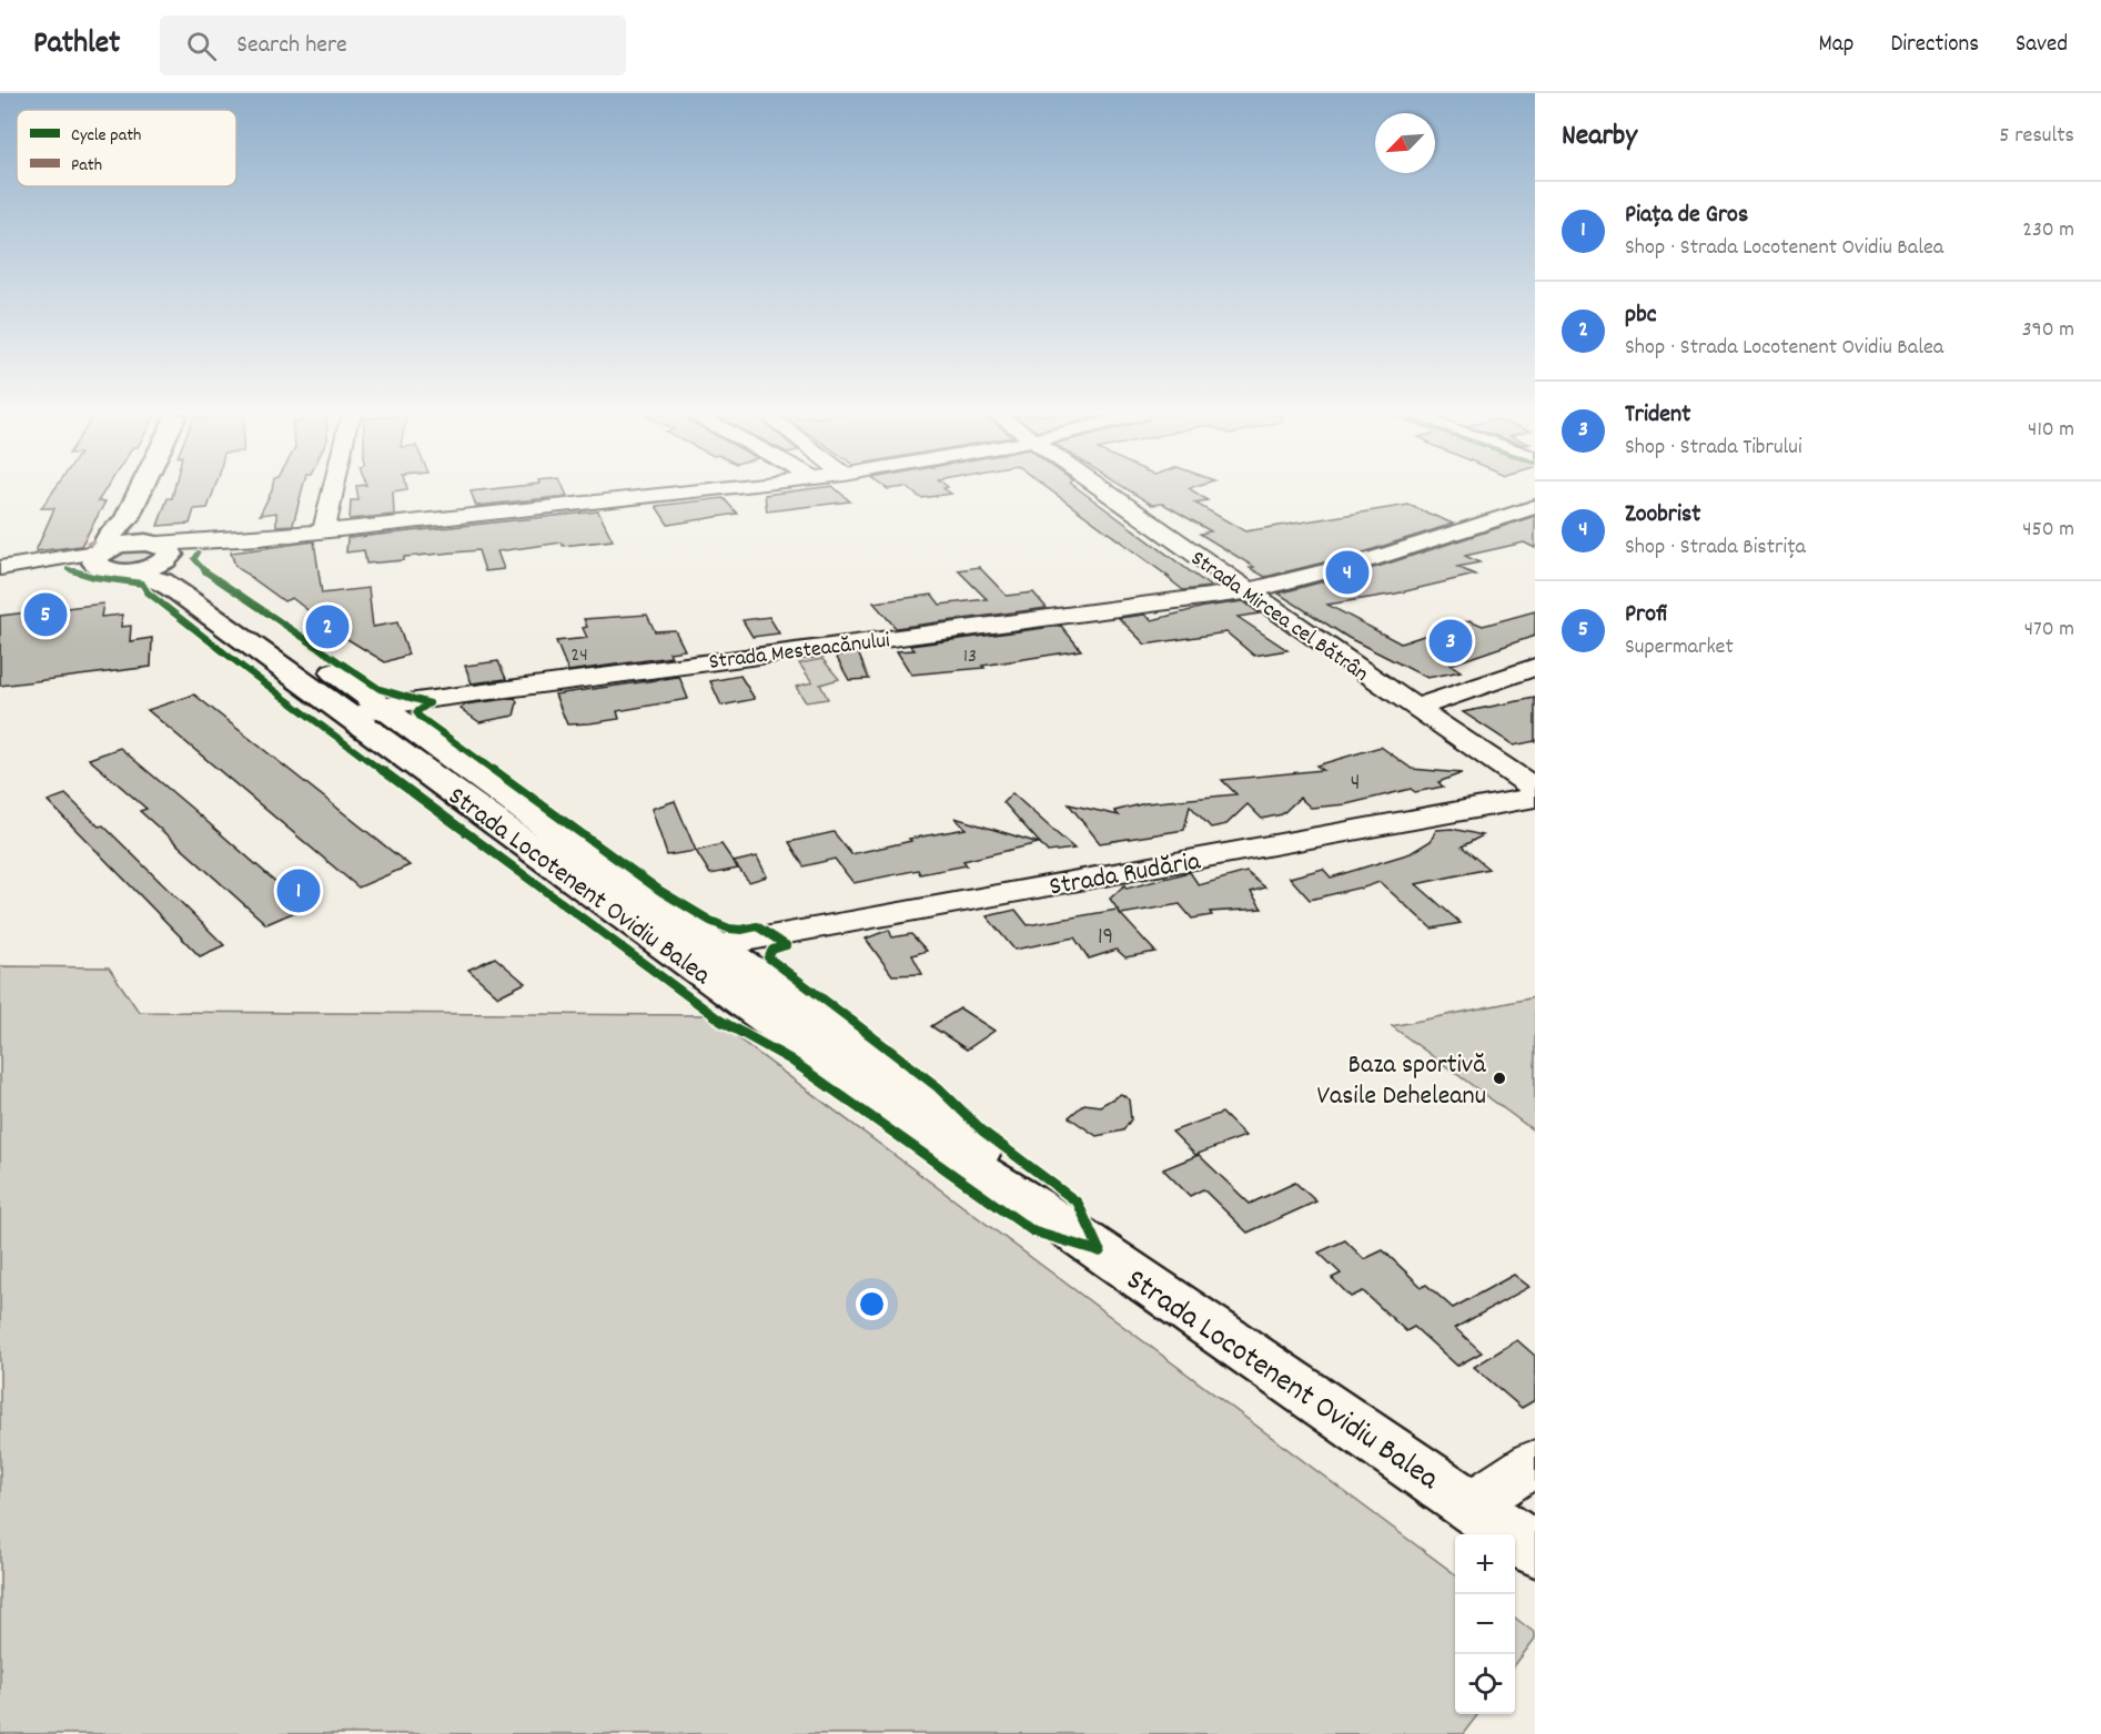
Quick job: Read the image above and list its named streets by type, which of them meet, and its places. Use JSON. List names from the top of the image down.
{
  "streets": {
    "main road": ["Strada Locotenent Ovidiu Balea"],
    "street": ["Strada Mircea cel Bătrân", "Strada Mesteacănului", "Strada Rudăria"]
  },
  "crossings": [
    ["Strada Mircea cel Bătrân", "Strada Mesteacănului"],
    ["Strada Mesteacănului", "Strada Locotenent Ovidiu Balea"],
    ["Strada Rudăria", "Strada Locotenent Ovidiu Balea"]
  ],
  "places": ["Baza sportivă Vasile Deheleanu"],
  "house_numbers": [
    "24",
    "13",
    "4",
    "19"
  ],
  "legend": ["Cycle path", "Path"],
  "north": "bottom left",
  "page": {
    "header": "Pathlet",
    "search": "Search here",
    "nav": ["Map", "Directions", "Saved"],
    "heading": ["Nearby", "5 results"],
    "list": [
      {
        "mark": "1",
        "name": "Piața de Gros",
        "note": "Shop · Strada Locotenent Ovidiu Balea",
        "value": "230 m"
      },
      {
        "mark": "2",
        "name": "pbc",
        "note": "Shop · Strada Locotenent Ovidiu Balea",
        "value": "390 m"
      },
      {
        "mark": "3",
        "name": "Trident",
        "note": "Shop · Strada Tibrului",
        "value": "410 m"
      },
      {
        "mark": "4",
        "name": "Zoobrist",
        "note": "Shop · Strada Bistrița",
        "value": "450 m"
      },
      {
        "mark": "5",
        "name": "Profi",
        "note": "Supermarket",
        "value": "470 m"
      }
    ],
    "pins": [
      "4",
      "5",
      "2",
      "3",
      "1"
    ],
    "map_buttons": ["+", "−"]
  }
}
